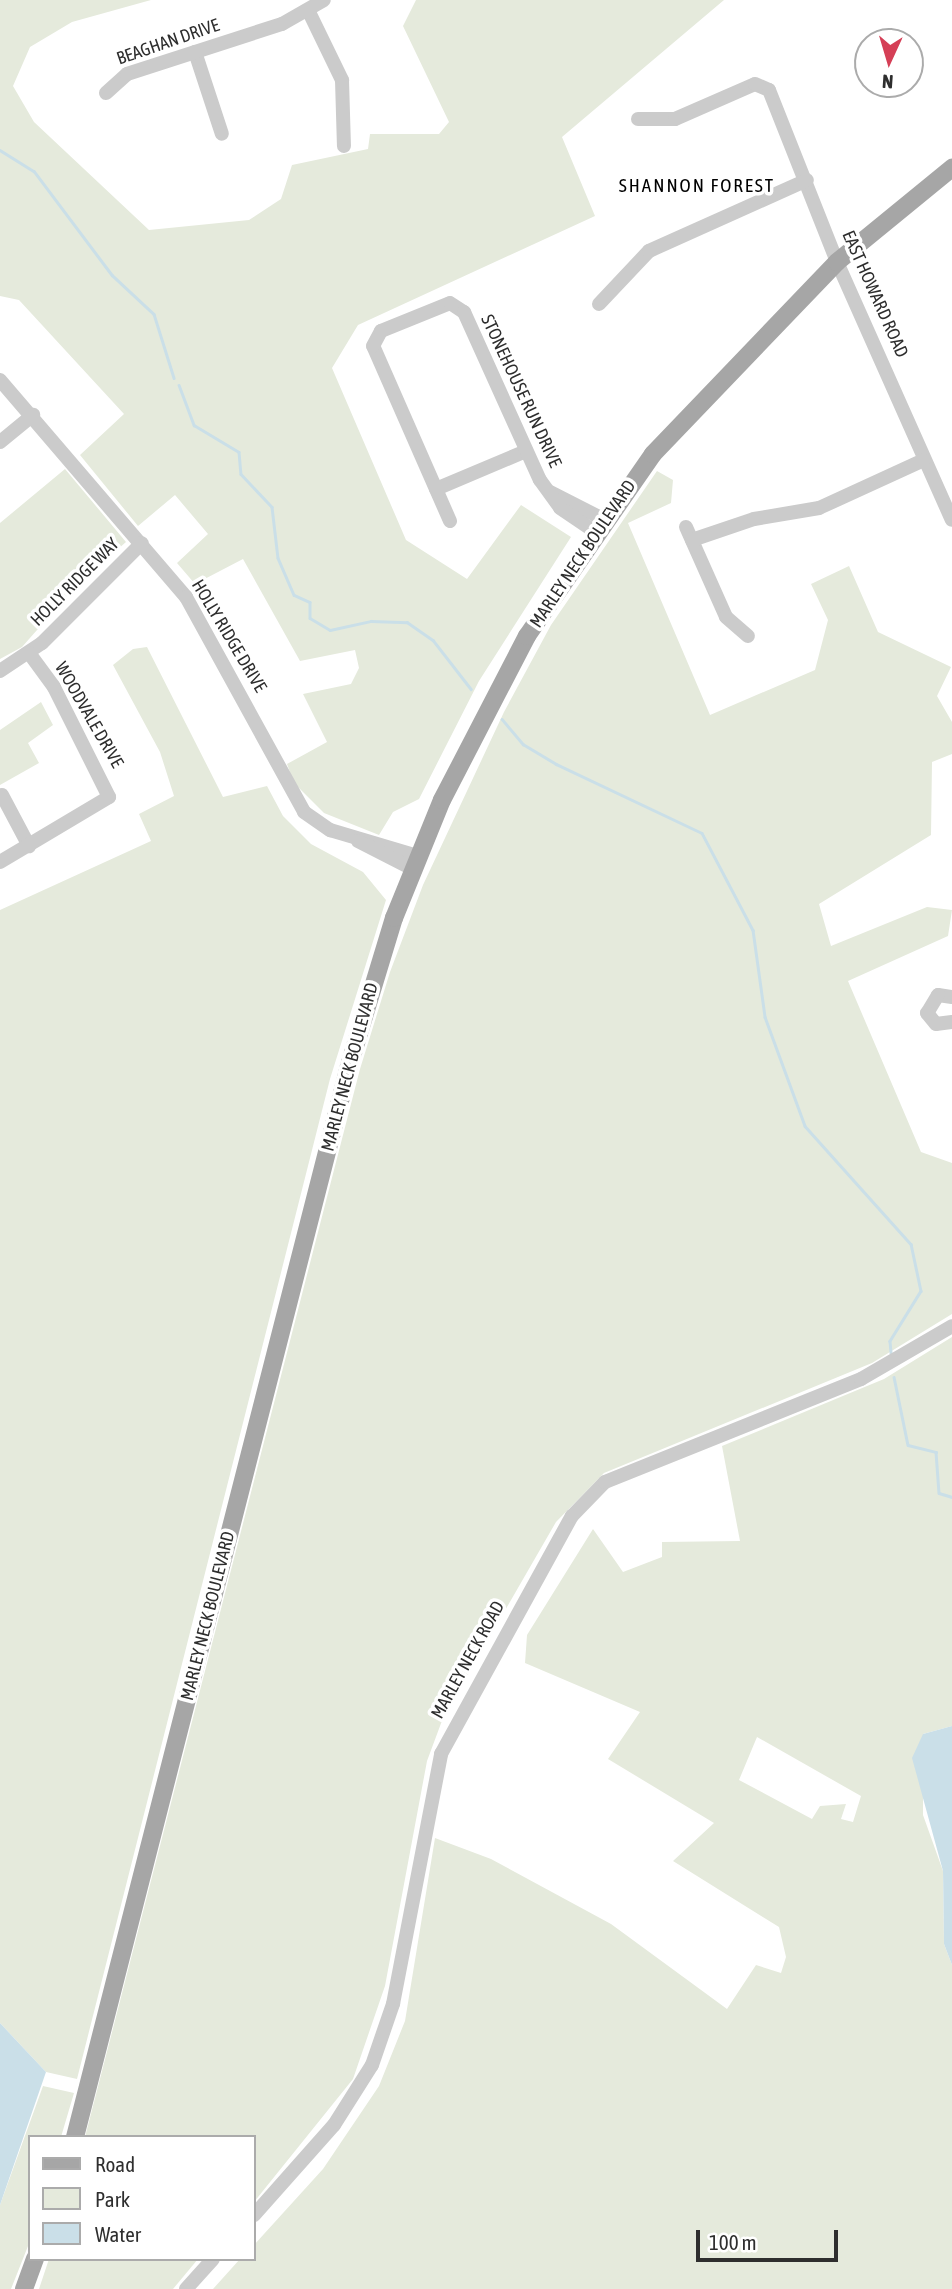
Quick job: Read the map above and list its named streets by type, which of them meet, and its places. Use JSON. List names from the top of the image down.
{
  "streets": {
    "main road": ["MARLEY NECK BOULEVARD"],
    "street": [
      "BEAGHAN DRIVE",
      "EAST HOWARD ROAD",
      "STONEHOUSE RUN DRIVE",
      "HOLLY RIDGE WAY",
      "HOLLY RIDGE DRIVE",
      "WOODVALE DRIVE",
      "MARLEY NECK ROAD"
    ]
  },
  "crossings": [
    ["EAST HOWARD ROAD", "MARLEY NECK BOULEVARD"],
    ["STONEHOUSE RUN DRIVE", "MARLEY NECK BOULEVARD"],
    ["MARLEY NECK BOULEVARD", "HOLLY RIDGE DRIVE"],
    ["HOLLY RIDGE WAY", "HOLLY RIDGE DRIVE"],
    ["HOLLY RIDGE WAY", "WOODVALE DRIVE"]
  ],
  "districts": ["SHANNON FOREST"],
  "legend": ["Road", "Park", "Water"],
  "scale_bar": "100 m",
  "north": "bottom"
}
